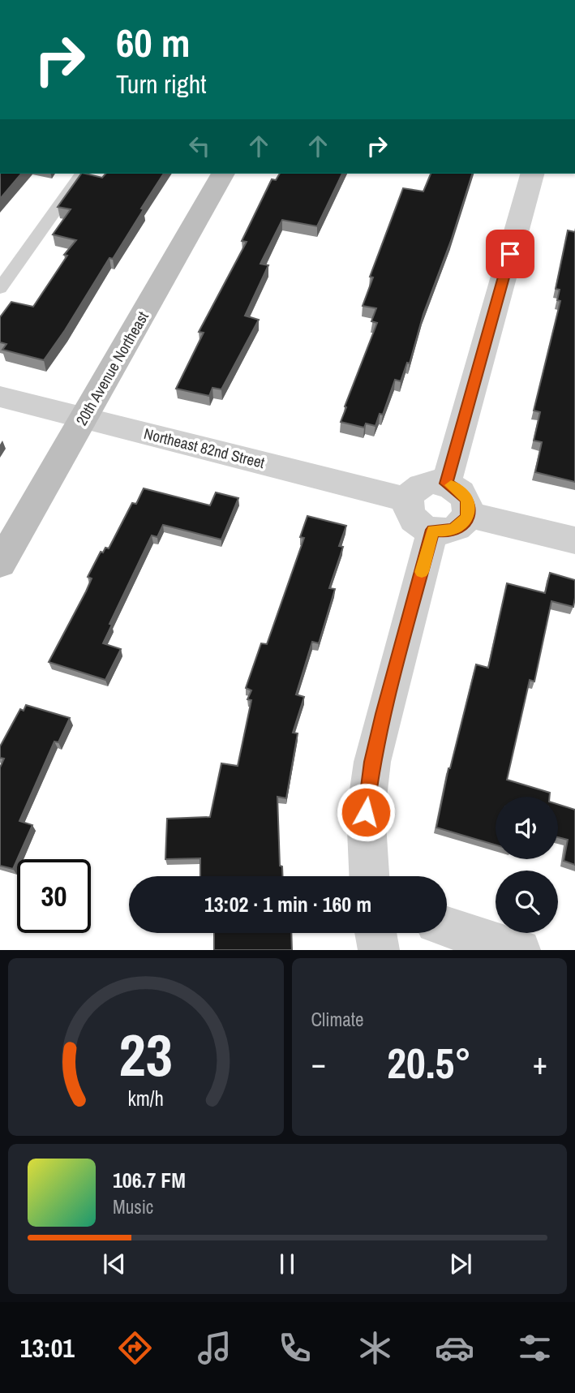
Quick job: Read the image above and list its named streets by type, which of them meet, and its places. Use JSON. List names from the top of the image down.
{
  "streets": {
    "street": ["20th Avenue Northeast", "Northeast 82nd Street"]
  },
  "crossings": [
    ["20th Avenue Northeast", "Northeast 82nd Street"]
  ],
  "page": {
    "turn": ["60 m", "Turn right"],
    "limit": "30",
    "trip": "13:02 · 1 min · 160 m",
    "tile": "Climate",
    "heat": ["−", "20.5°", "+"],
    "song": ["106.7 FM", "Music"],
    "tabs": "13:01",
    "gauge": ["23", "km/h"]
  }
}
